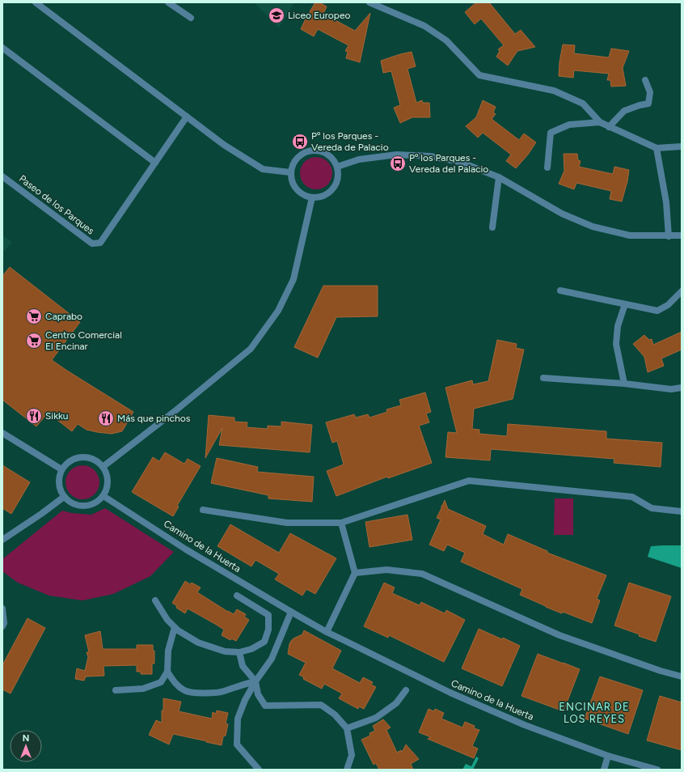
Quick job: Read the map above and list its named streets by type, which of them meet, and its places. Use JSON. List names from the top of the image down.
{
  "streets": {
    "street": ["Paseo de los Parques", "Camino de la Huerta"]
  },
  "districts": ["ENCINAR DE LOS REYES"],
  "places": {
    "school or university": ["Liceo Europeo"],
    "bus stop": ["Pº los Parques - Vereda de Palacio", "Pº los Parques - Vereda del Palacio"],
    "supermarket": ["Caprabo", "Centro Comercial El Encinar"],
    "restaurant": ["Sikku", "Más que pinchos"]
  },
  "north": "top"
}
